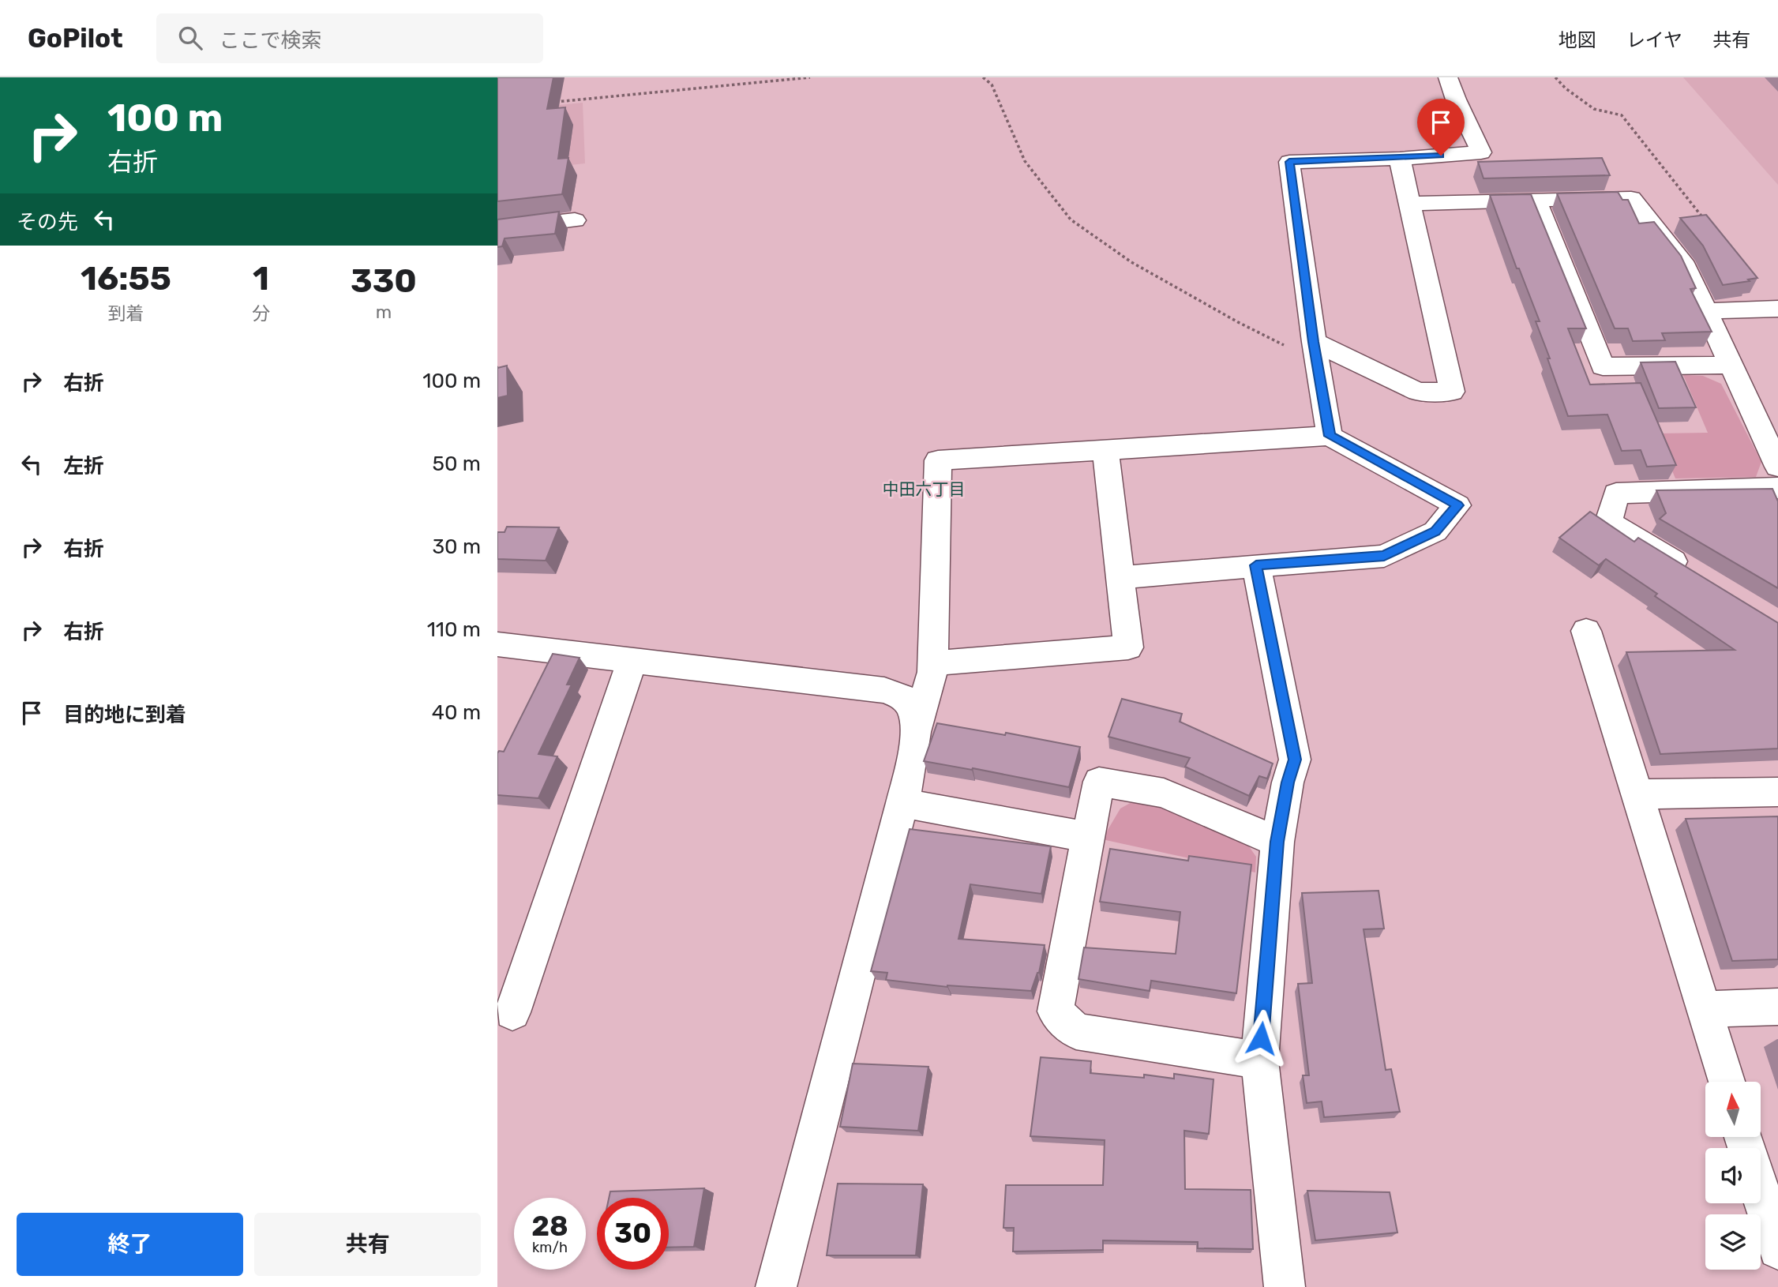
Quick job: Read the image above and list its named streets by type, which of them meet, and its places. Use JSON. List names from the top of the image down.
{
  "districts": ["中田六丁目"],
  "north": "top",
  "page": {
    "header": "GoPilot",
    "search": "ここで検索",
    "nav": ["地図", "レイヤ", "共有"],
    "turn": ["100 m", "右折"],
    "then": "その先",
    "eta": [
      "16:55",
      "到着",
      "1",
      "分",
      "330",
      "m"
    ],
    "list": [
      {
        "name": "右折",
        "value": "100 m"
      },
      {
        "name": "左折",
        "value": "50 m"
      },
      {
        "name": "右折",
        "value": "30 m"
      },
      {
        "name": "右折",
        "value": "110 m"
      },
      {
        "name": "目的地に到着",
        "value": "40 m"
      }
    ],
    "speed": "28 km/h",
    "limit": "30",
    "buttons": ["終了", "共有"]
  }
}
